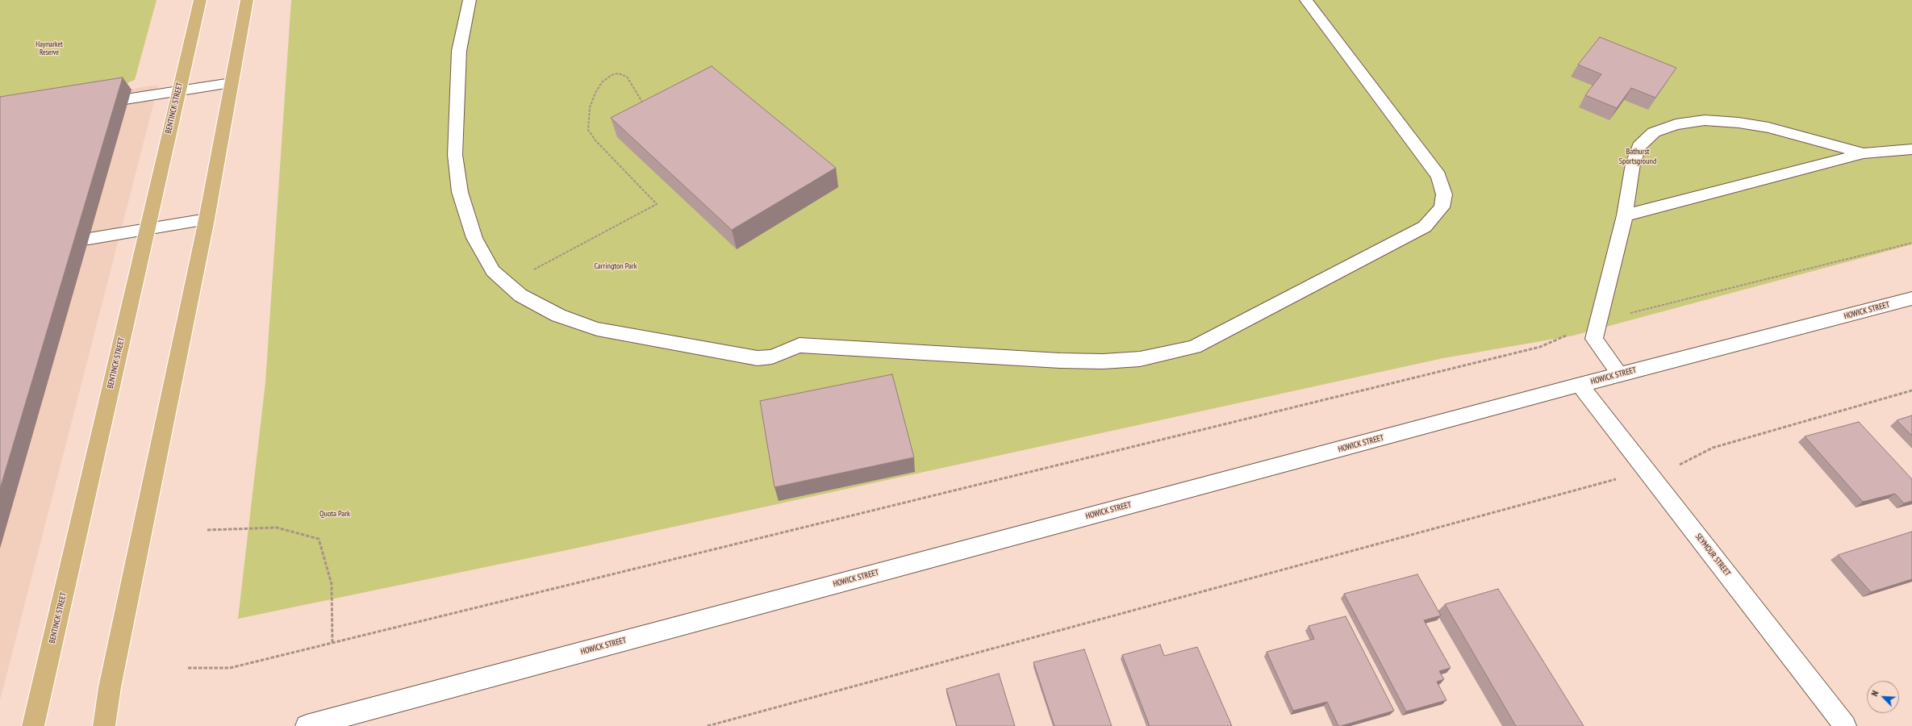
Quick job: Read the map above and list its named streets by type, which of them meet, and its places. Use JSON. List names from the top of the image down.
{
  "streets": {
    "main road": ["BENTINCK STREET"],
    "street": ["HOWICK STREET", "SEYMOUR STREET"]
  },
  "crossings": [
    ["HOWICK STREET", "SEYMOUR STREET"]
  ],
  "parks": [
    "Haymarket Reserve",
    "Bathurst Sportsground",
    "Carrington Park",
    "Quota Park"
  ],
  "north": "top left"
}
